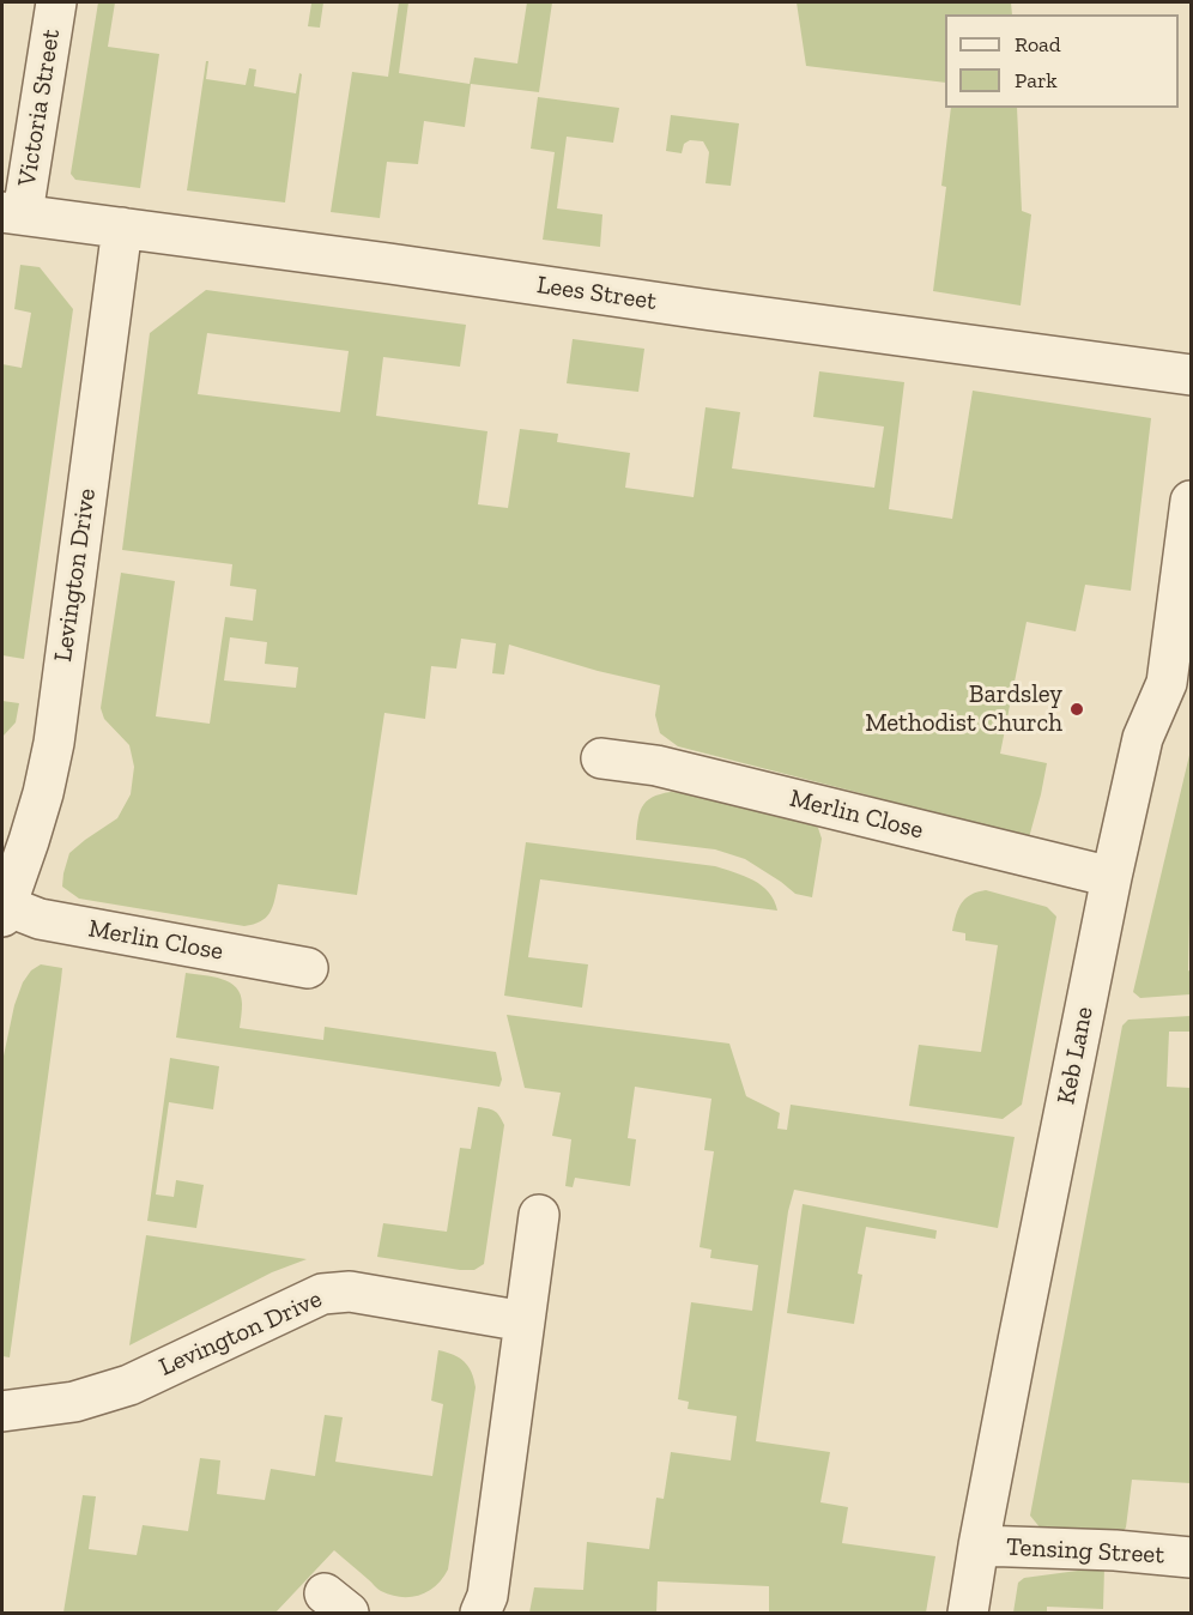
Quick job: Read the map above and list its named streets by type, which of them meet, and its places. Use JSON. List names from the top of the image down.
{
  "streets": {
    "street": [
      "Victoria Street",
      "Lees Street",
      "Levington Drive",
      "Merlin Close",
      "Keb Lane",
      "Tensing Street"
    ]
  },
  "crossings": [
    ["Victoria Street", "Lees Street"],
    ["Lees Street", "Levington Drive"],
    ["Levington Drive", "Merlin Close"],
    ["Merlin Close", "Keb Lane"],
    ["Keb Lane", "Tensing Street"]
  ],
  "places": ["Bardsley Methodist Church"],
  "legend": ["Road", "Park"]
}
